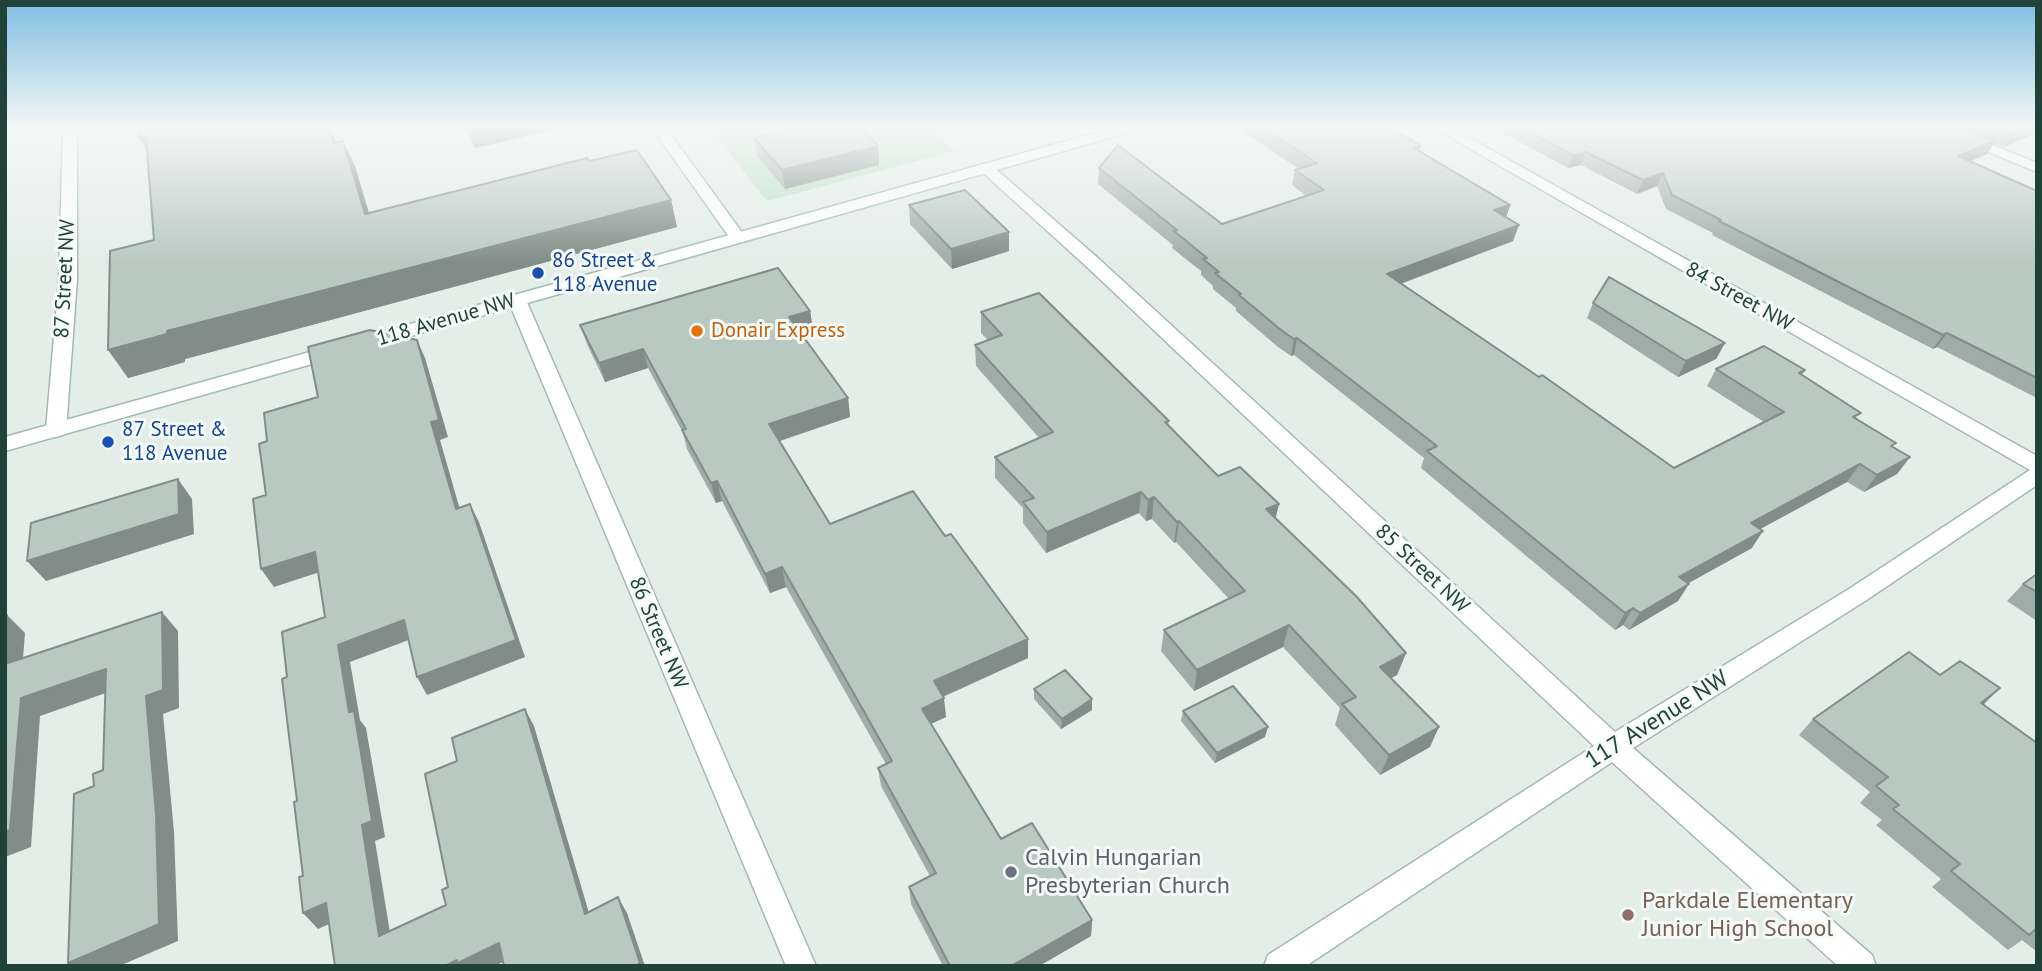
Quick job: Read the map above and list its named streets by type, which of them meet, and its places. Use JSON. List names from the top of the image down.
{
  "streets": {
    "street": [
      "87 Street NW",
      "84 Street NW",
      "118 Avenue NW",
      "85 Street NW",
      "86 Street NW",
      "117 Avenue NW"
    ]
  },
  "crossings": [
    ["87 Street NW", "118 Avenue NW"],
    ["118 Avenue NW", "86 Street NW"],
    ["85 Street NW", "117 Avenue NW"]
  ],
  "places": [
    "86 Street & 118 Avenue",
    "Donair Express",
    "87 Street & 118 Avenue",
    "Calvin Hungarian Presbyterian Church",
    "Parkdale Elementary Junior High School"
  ]
}
